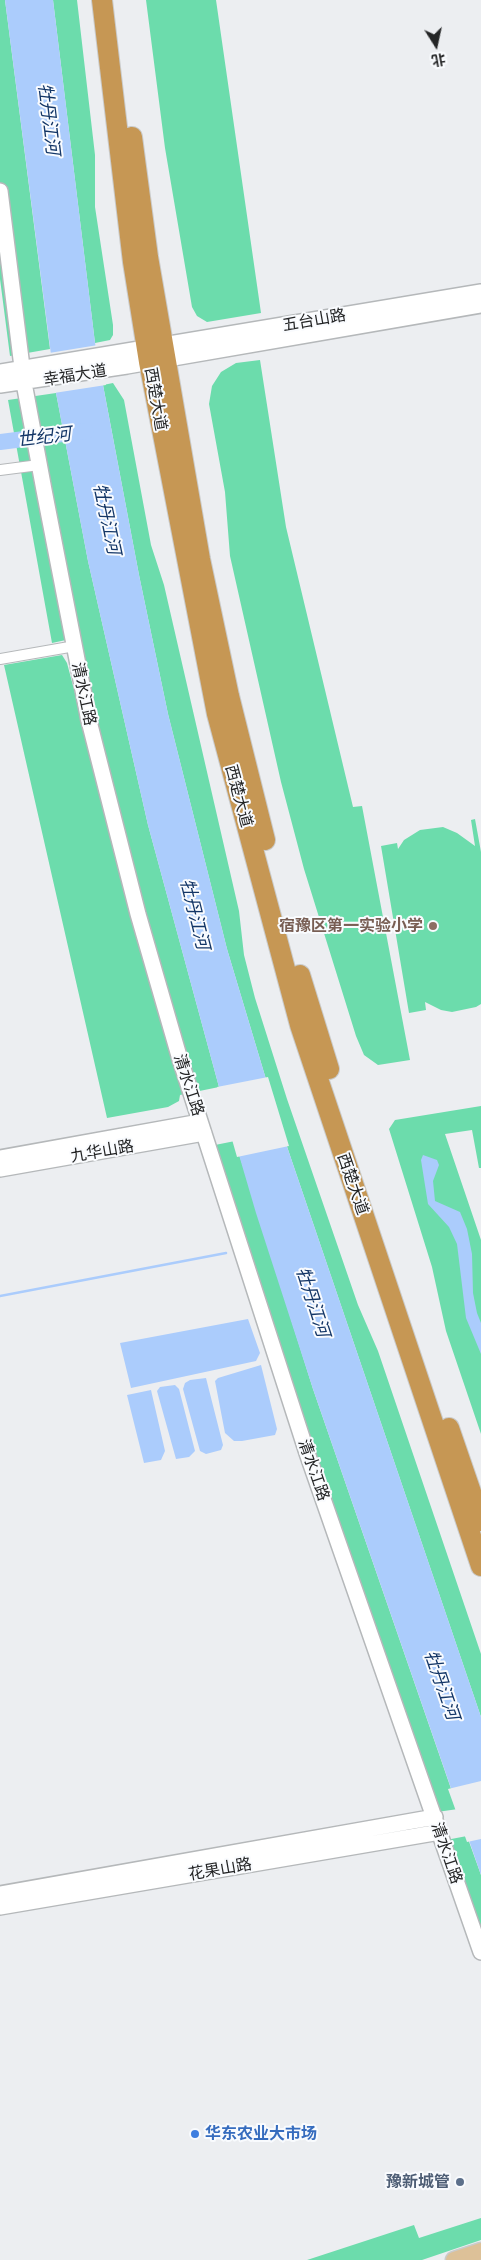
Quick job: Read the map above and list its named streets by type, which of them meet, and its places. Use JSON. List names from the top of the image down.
{
  "streets": {
    "highway": ["西楚大道"],
    "street": [
      "五台山路",
      "幸福大道",
      "清水江路",
      "九华山路",
      "花果山路"
    ]
  },
  "crossings": [
    ["五台山路", "幸福大道"],
    ["五台山路", "西楚大道"],
    ["幸福大道", "西楚大道"],
    ["幸福大道", "清水江路"],
    ["清水江路", "九华山路"],
    ["清水江路", "花果山路"]
  ],
  "water": ["牡丹江河", "世纪河"],
  "places": ["宿豫区第一实验小学", "华东农业大市场", "豫新城管"],
  "north": "bottom"
}
